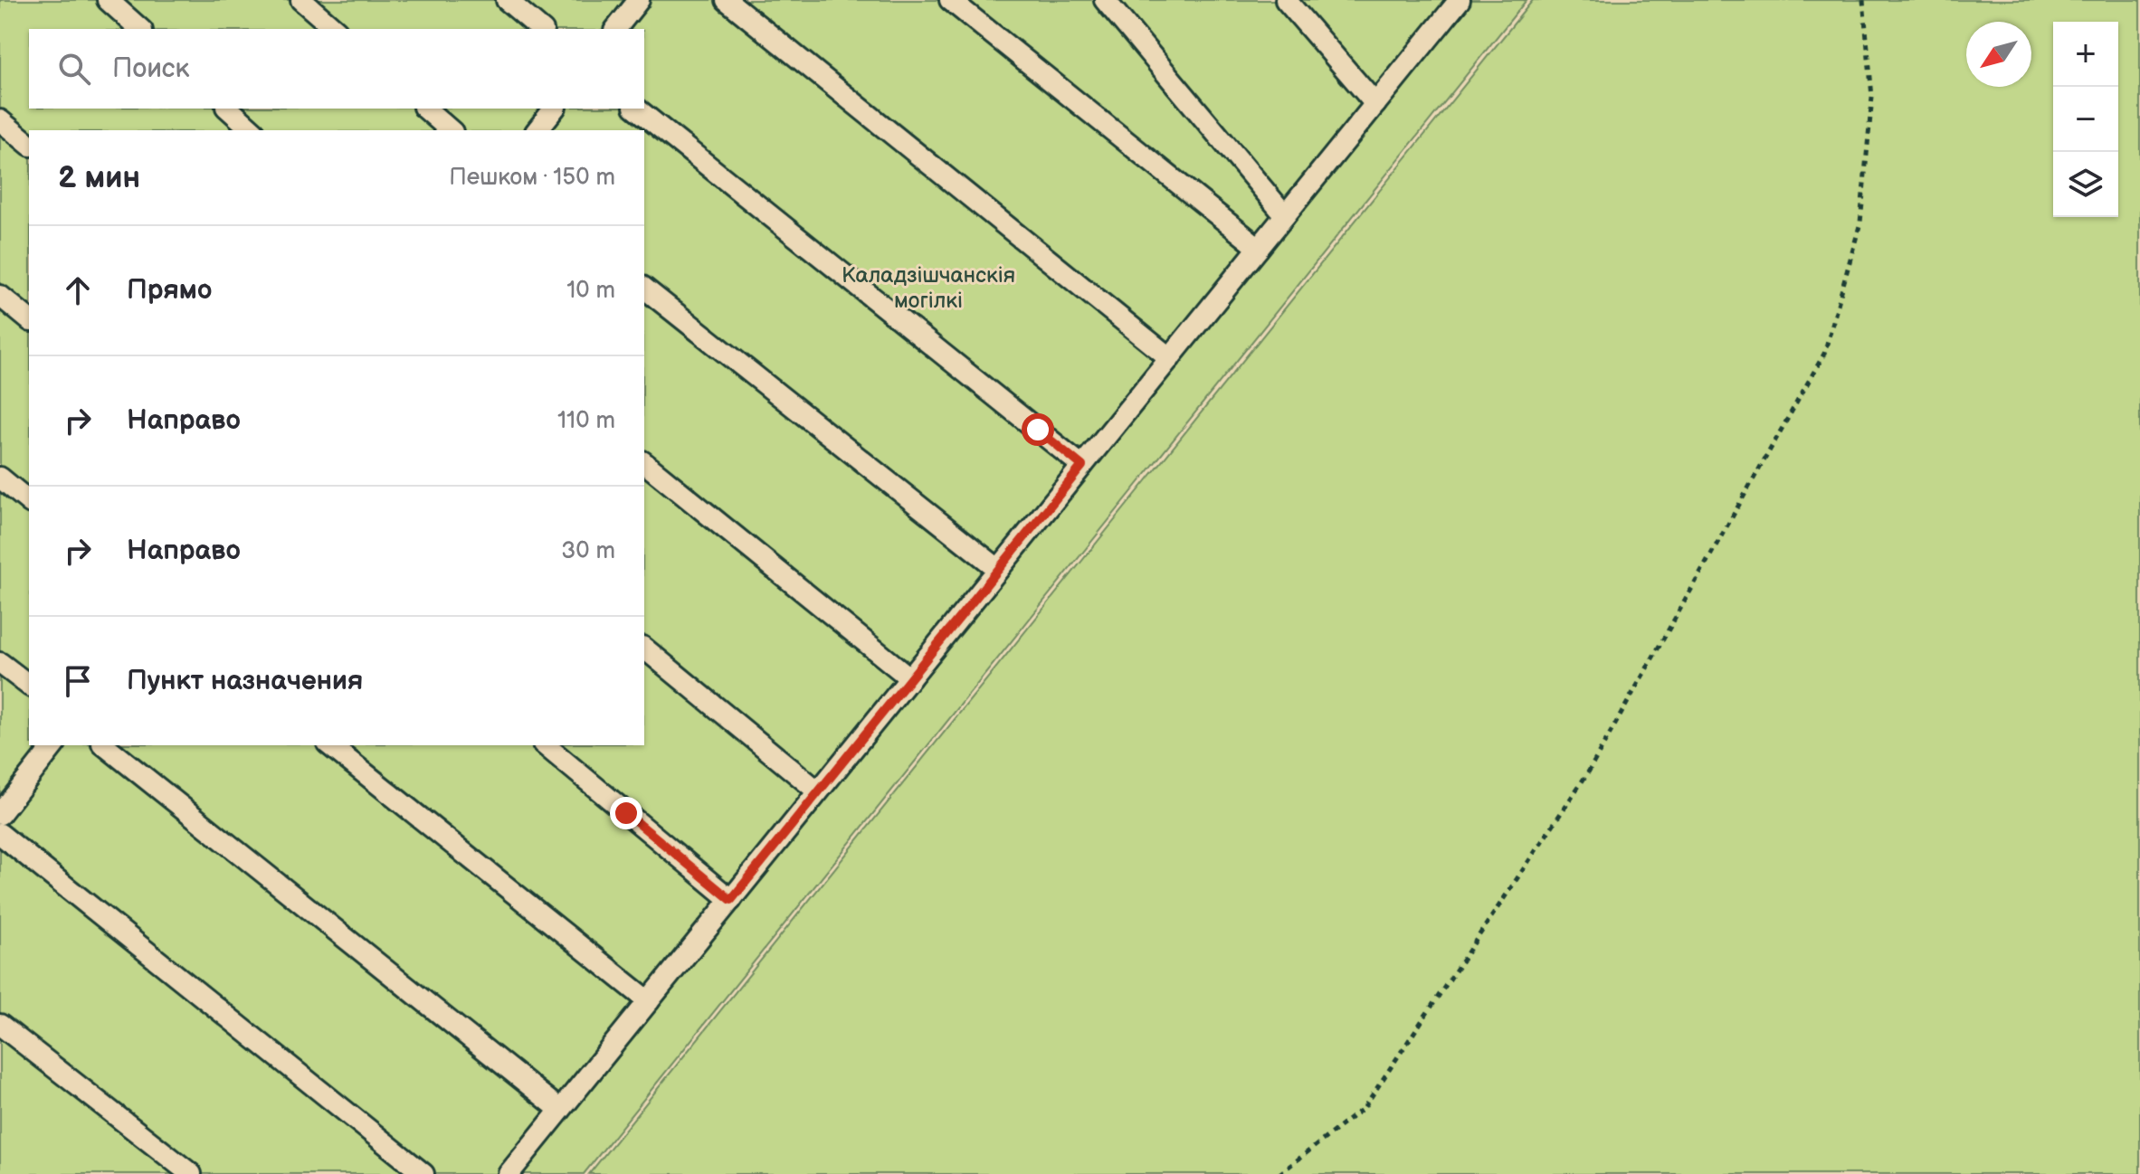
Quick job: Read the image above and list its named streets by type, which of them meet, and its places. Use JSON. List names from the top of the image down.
{
  "parks": ["Каладзішчанскія могілкі"],
  "north": "bottom left",
  "page": {
    "map_buttons": ["+", "−"],
    "search": "Поиск",
    "heading": ["2 мин", "Пешком · 150 m"],
    "list": [
      ["Прямо", "10 m"],
      ["Направо", "110 m"],
      ["Направо", "30 m"],
      "Пункт назначения"
    ]
  }
}
